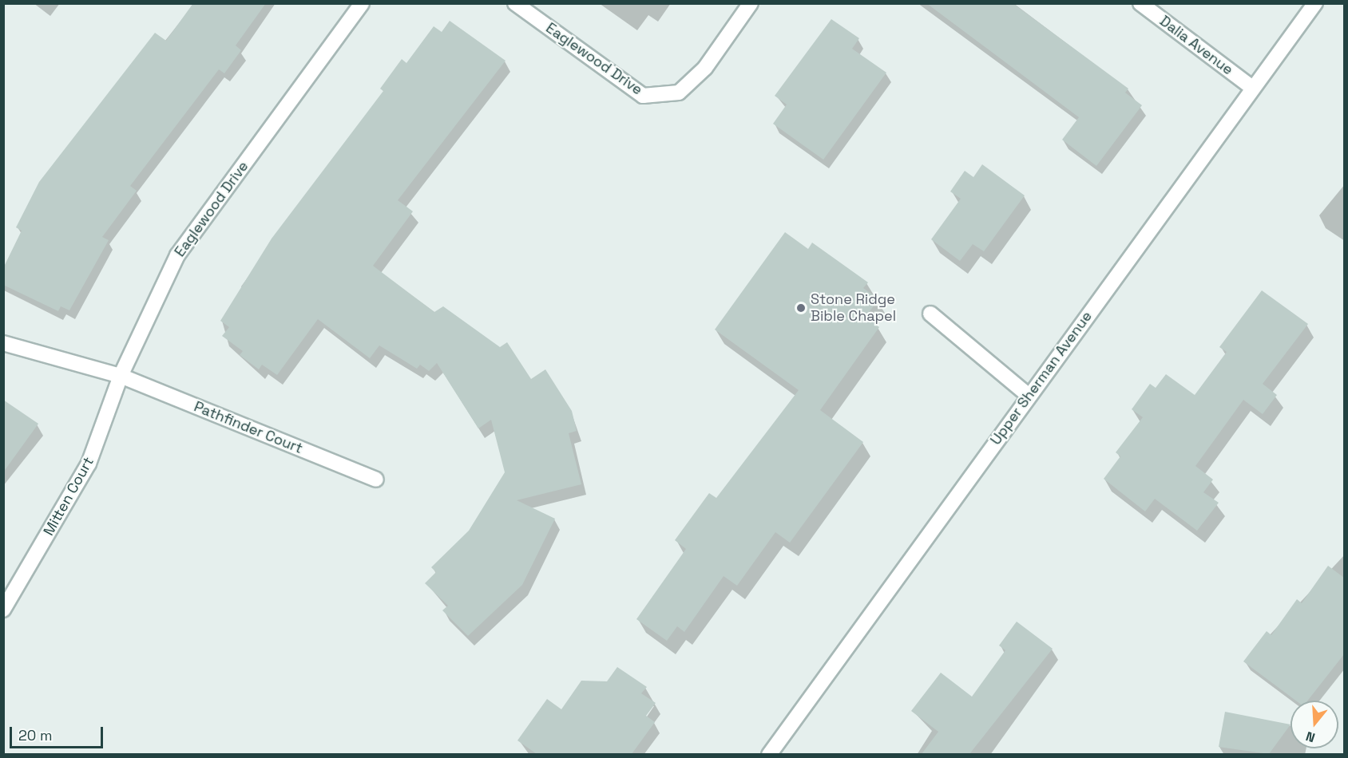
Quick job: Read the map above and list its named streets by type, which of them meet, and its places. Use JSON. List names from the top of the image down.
{
  "streets": {
    "street": [
      "Dalia Avenue",
      "Eaglewood Drive",
      "Upper Sherman Avenue",
      "Pathfinder Court",
      "Mitten Court"
    ]
  },
  "crossings": [
    ["Dalia Avenue", "Upper Sherman Avenue"],
    ["Eaglewood Drive", "Pathfinder Court"],
    ["Eaglewood Drive", "Mitten Court"],
    ["Pathfinder Court", "Mitten Court"]
  ],
  "places": ["Stone Ridge Bible Chapel"],
  "scale_bar": "20 m",
  "north": "bottom"
}
